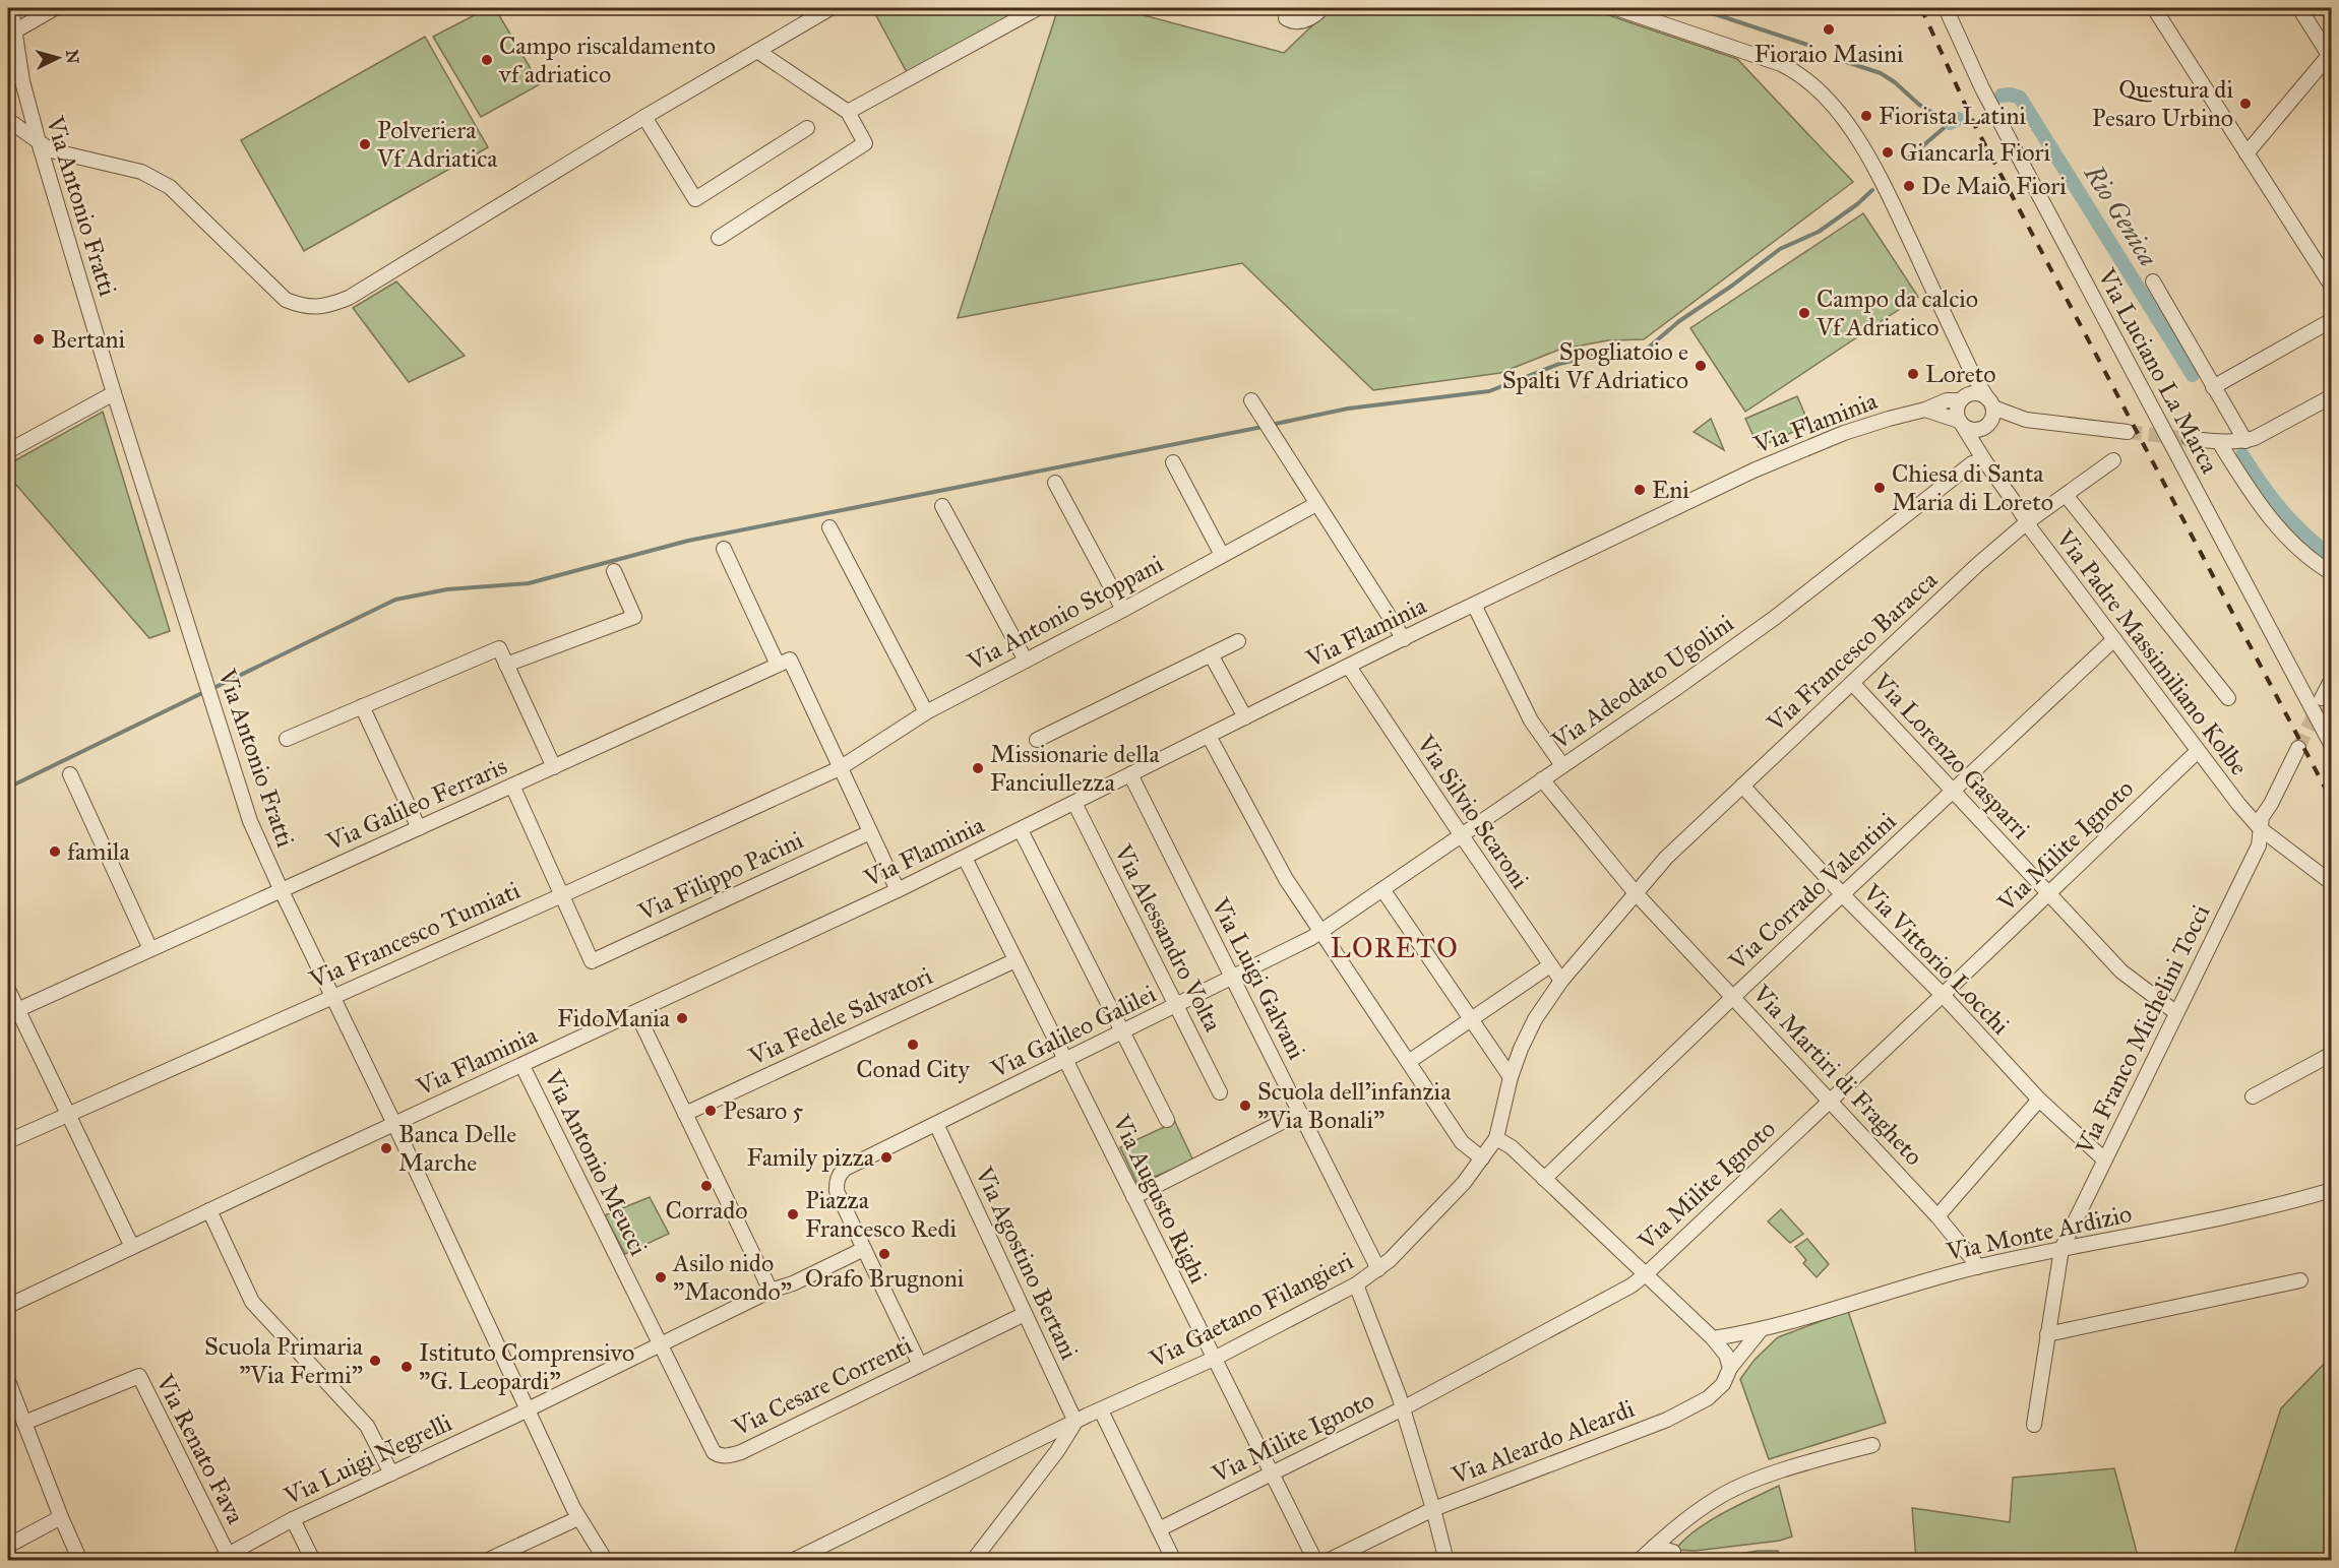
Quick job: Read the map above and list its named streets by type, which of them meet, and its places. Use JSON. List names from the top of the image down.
{
  "streets": {
    "street": [
      "Via Antonio Fratti",
      "Via Luciano La Marca",
      "Via Flaminia",
      "Via Antonio Stoppani",
      "Via Francesco Baracca",
      "Via Padre Massimiliano Kolbe",
      "Via Adeodato Ugolini",
      "Via Lorenzo Gasparri",
      "Via Galileo Ferraris",
      "Via Silvio Scaroni",
      "Via Milite Ignoto",
      "Via Filippo Pacini",
      "Via Corrado Valentini",
      "Via Francesco Tumiati",
      "Via Alessandro Volta",
      "Via Vittorio Locchi",
      "Via Luigi Galvani",
      "Via Fedele Salvatori",
      "Via Franco Michelini Tocci",
      "Via Galileo Galilei",
      "Via Martiri di Fragheto",
      "Via Antonio Meucci",
      "Via Augusto Righi",
      "Via Monte Ardizio",
      "Via Agostino Bertani",
      "Via Gaetano Filangieri",
      "Via Cesare Correnti",
      "Via Aleardo Aleardi",
      "Via Renato Fava",
      "Via Luigi Negrelli"
    ]
  },
  "crossings": [
    ["Via Antonio Fratti", "Via Flaminia"],
    ["Via Antonio Fratti", "Via Galileo Ferraris"],
    ["Via Antonio Fratti", "Via Francesco Tumiati"],
    ["Via Antonio Fratti", "Via Luigi Negrelli"],
    ["Via Flaminia", "Via Padre Massimiliano Kolbe"],
    ["Via Flaminia", "Via Silvio Scaroni"],
    ["Via Flaminia", "Via Alessandro Volta"],
    ["Via Flaminia", "Via Luigi Galvani"],
    ["Via Flaminia", "Via Antonio Meucci"],
    ["Via Flaminia", "Via Augusto Righi"],
    ["Via Antonio Stoppani", "Via Francesco Tumiati"],
    ["Via Francesco Baracca", "Via Padre Massimiliano Kolbe"],
    ["Via Francesco Baracca", "Via Lorenzo Gasparri"],
    ["Via Francesco Baracca", "Via Vittorio Locchi"],
    ["Via Francesco Baracca", "Via Martiri di Fragheto"],
    ["Via Francesco Baracca", "Via Gaetano Filangieri"],
    ["Via Padre Massimiliano Kolbe", "Via Adeodato Ugolini"],
    ["Via Padre Massimiliano Kolbe", "Via Milite Ignoto"],
    ["Via Padre Massimiliano Kolbe", "Via Corrado Valentini"],
    ["Via Padre Massimiliano Kolbe", "Via Franco Michelini Tocci"],
    ["Via Adeodato Ugolini", "Via Silvio Scaroni"],
    ["Via Adeodato Ugolini", "Via Galileo Galilei"],
    ["Via Adeodato Ugolini", "Via Martiri di Fragheto"],
    ["Via Lorenzo Gasparri", "Via Milite Ignoto"],
    ["Via Lorenzo Gasparri", "Via Corrado Valentini"],
    ["Via Lorenzo Gasparri", "Via Franco Michelini Tocci"],
    ["Via Silvio Scaroni", "Via Gaetano Filangieri"],
    ["Via Milite Ignoto", "Via Vittorio Locchi"],
    ["Via Milite Ignoto", "Via Martiri di Fragheto"],
    ["Via Milite Ignoto", "Via Augusto Righi"],
    ["Via Filippo Pacini", "Via Francesco Tumiati"],
    ["Via Corrado Valentini", "Via Vittorio Locchi"],
    ["Via Corrado Valentini", "Via Martiri di Fragheto"],
    ["Via Alessandro Volta", "Via Galileo Galilei"],
    ["Via Vittorio Locchi", "Via Franco Michelini Tocci"],
    ["Via Luigi Galvani", "Via Galileo Galilei"],
    ["Via Luigi Galvani", "Via Gaetano Filangieri"],
    ["Via Fedele Salvatori", "Via Augusto Righi"],
    ["Via Franco Michelini Tocci", "Via Monte Ardizio"],
    ["Via Galileo Galilei", "Via Augusto Righi"],
    ["Via Galileo Galilei", "Via Agostino Bertani"],
    ["Via Martiri di Fragheto", "Via Monte Ardizio"],
    ["Via Martiri di Fragheto", "Via Gaetano Filangieri"],
    ["Via Antonio Meucci", "Via Cesare Correnti"],
    ["Via Antonio Meucci", "Via Luigi Negrelli"],
    ["Via Augusto Righi", "Via Gaetano Filangieri"],
    ["Via Agostino Bertani", "Via Gaetano Filangieri"],
    ["Via Agostino Bertani", "Via Cesare Correnti"],
    ["Via Cesare Correnti", "Via Luigi Negrelli"],
    ["Via Renato Fava", "Via Luigi Negrelli"]
  ],
  "districts": ["LORETO"],
  "water": ["Rio Genica"],
  "places": [
    "Fioraio Masini",
    "Campo riscaldamento vf adriatico",
    "Questura di Pesaro Urbino",
    "Fiorista Latini",
    "Polveriera Vf Adriatica",
    "Giancarla Fiori",
    "De Maio Fiori",
    "Campo da calcio Vf Adriatico",
    "Bertani",
    "Spogliatoio e Spalti Vf Adriatico",
    "Loreto",
    "Chiesa di Santa Maria di Loreto",
    "Eni",
    "Missionarie della Fanciullezza",
    "famila",
    "FidoMania",
    "Conad City",
    "Scuola dell'infanzia \"Via Bonali\"",
    "Pesaro 5",
    "Banca Delle Marche",
    "Family pizza",
    "Corrado",
    "Piazza Francesco Redi",
    "Orafo Brugnoni",
    "Asilo nido \"Macondo\"",
    "Scuola Primaria \"Via Fermi\"",
    "Istituto Comprensivo \"G. Leopardi\""
  ],
  "north": "right"
}
